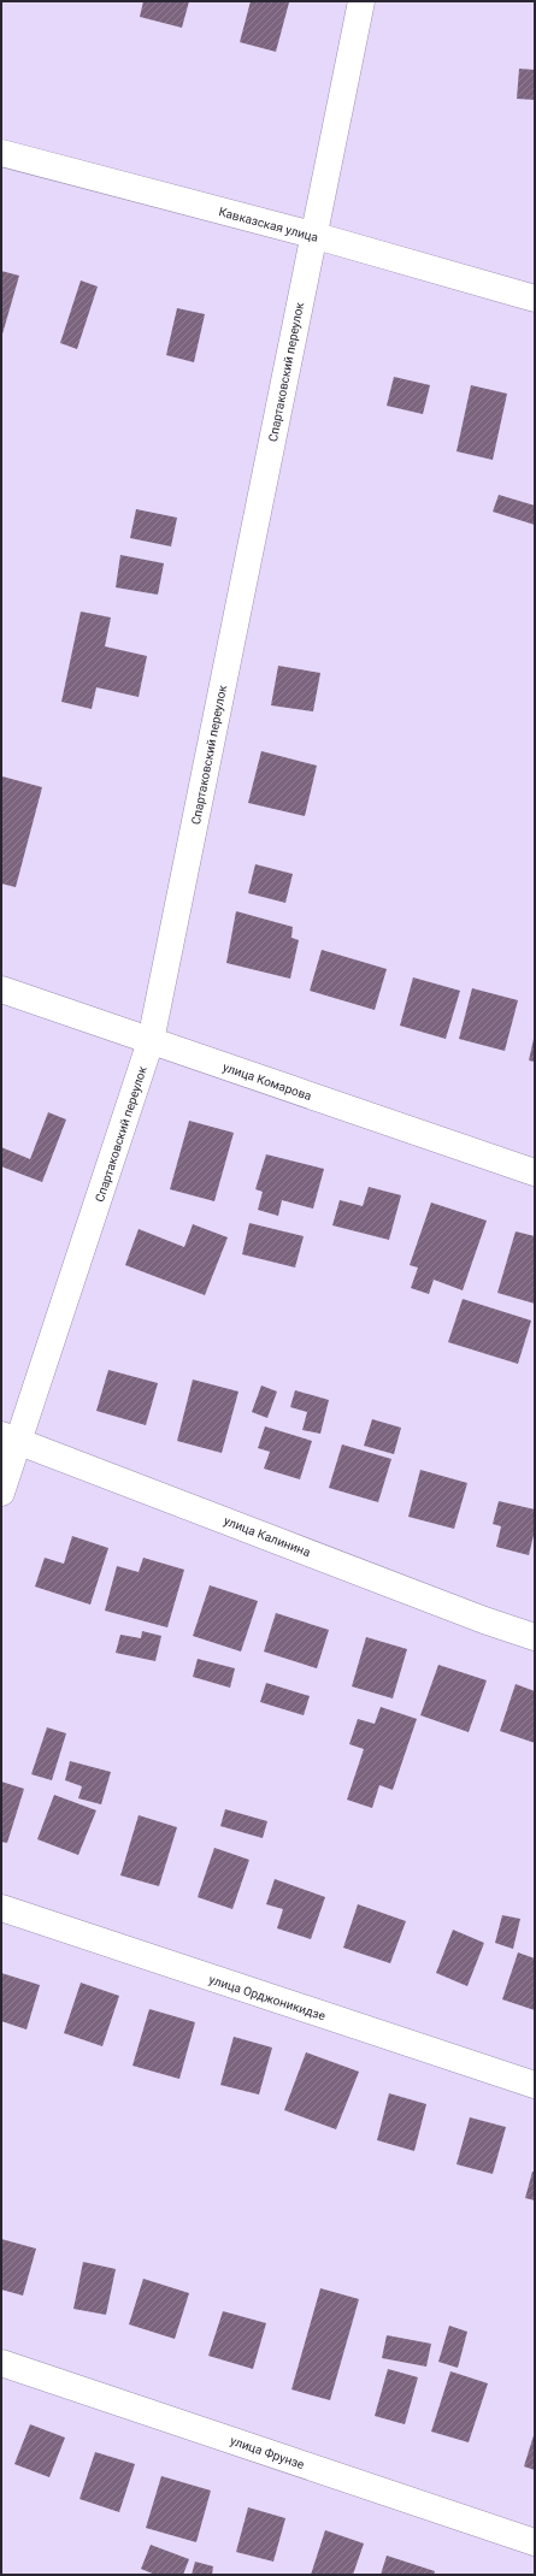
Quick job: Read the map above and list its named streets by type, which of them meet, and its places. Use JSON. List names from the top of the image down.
{
  "streets": {
    "street": [
      "Кавказская улица",
      "Спартаковский переулок",
      "улица Комарова",
      "улица Калинина",
      "улица Орджоникидзе",
      "улица Фрунзе"
    ]
  },
  "crossings": [
    ["Кавказская улица", "Спартаковский переулок"],
    ["Спартаковский переулок", "улица Комарова"],
    ["Спартаковский переулок", "улица Калинина"]
  ]
}
